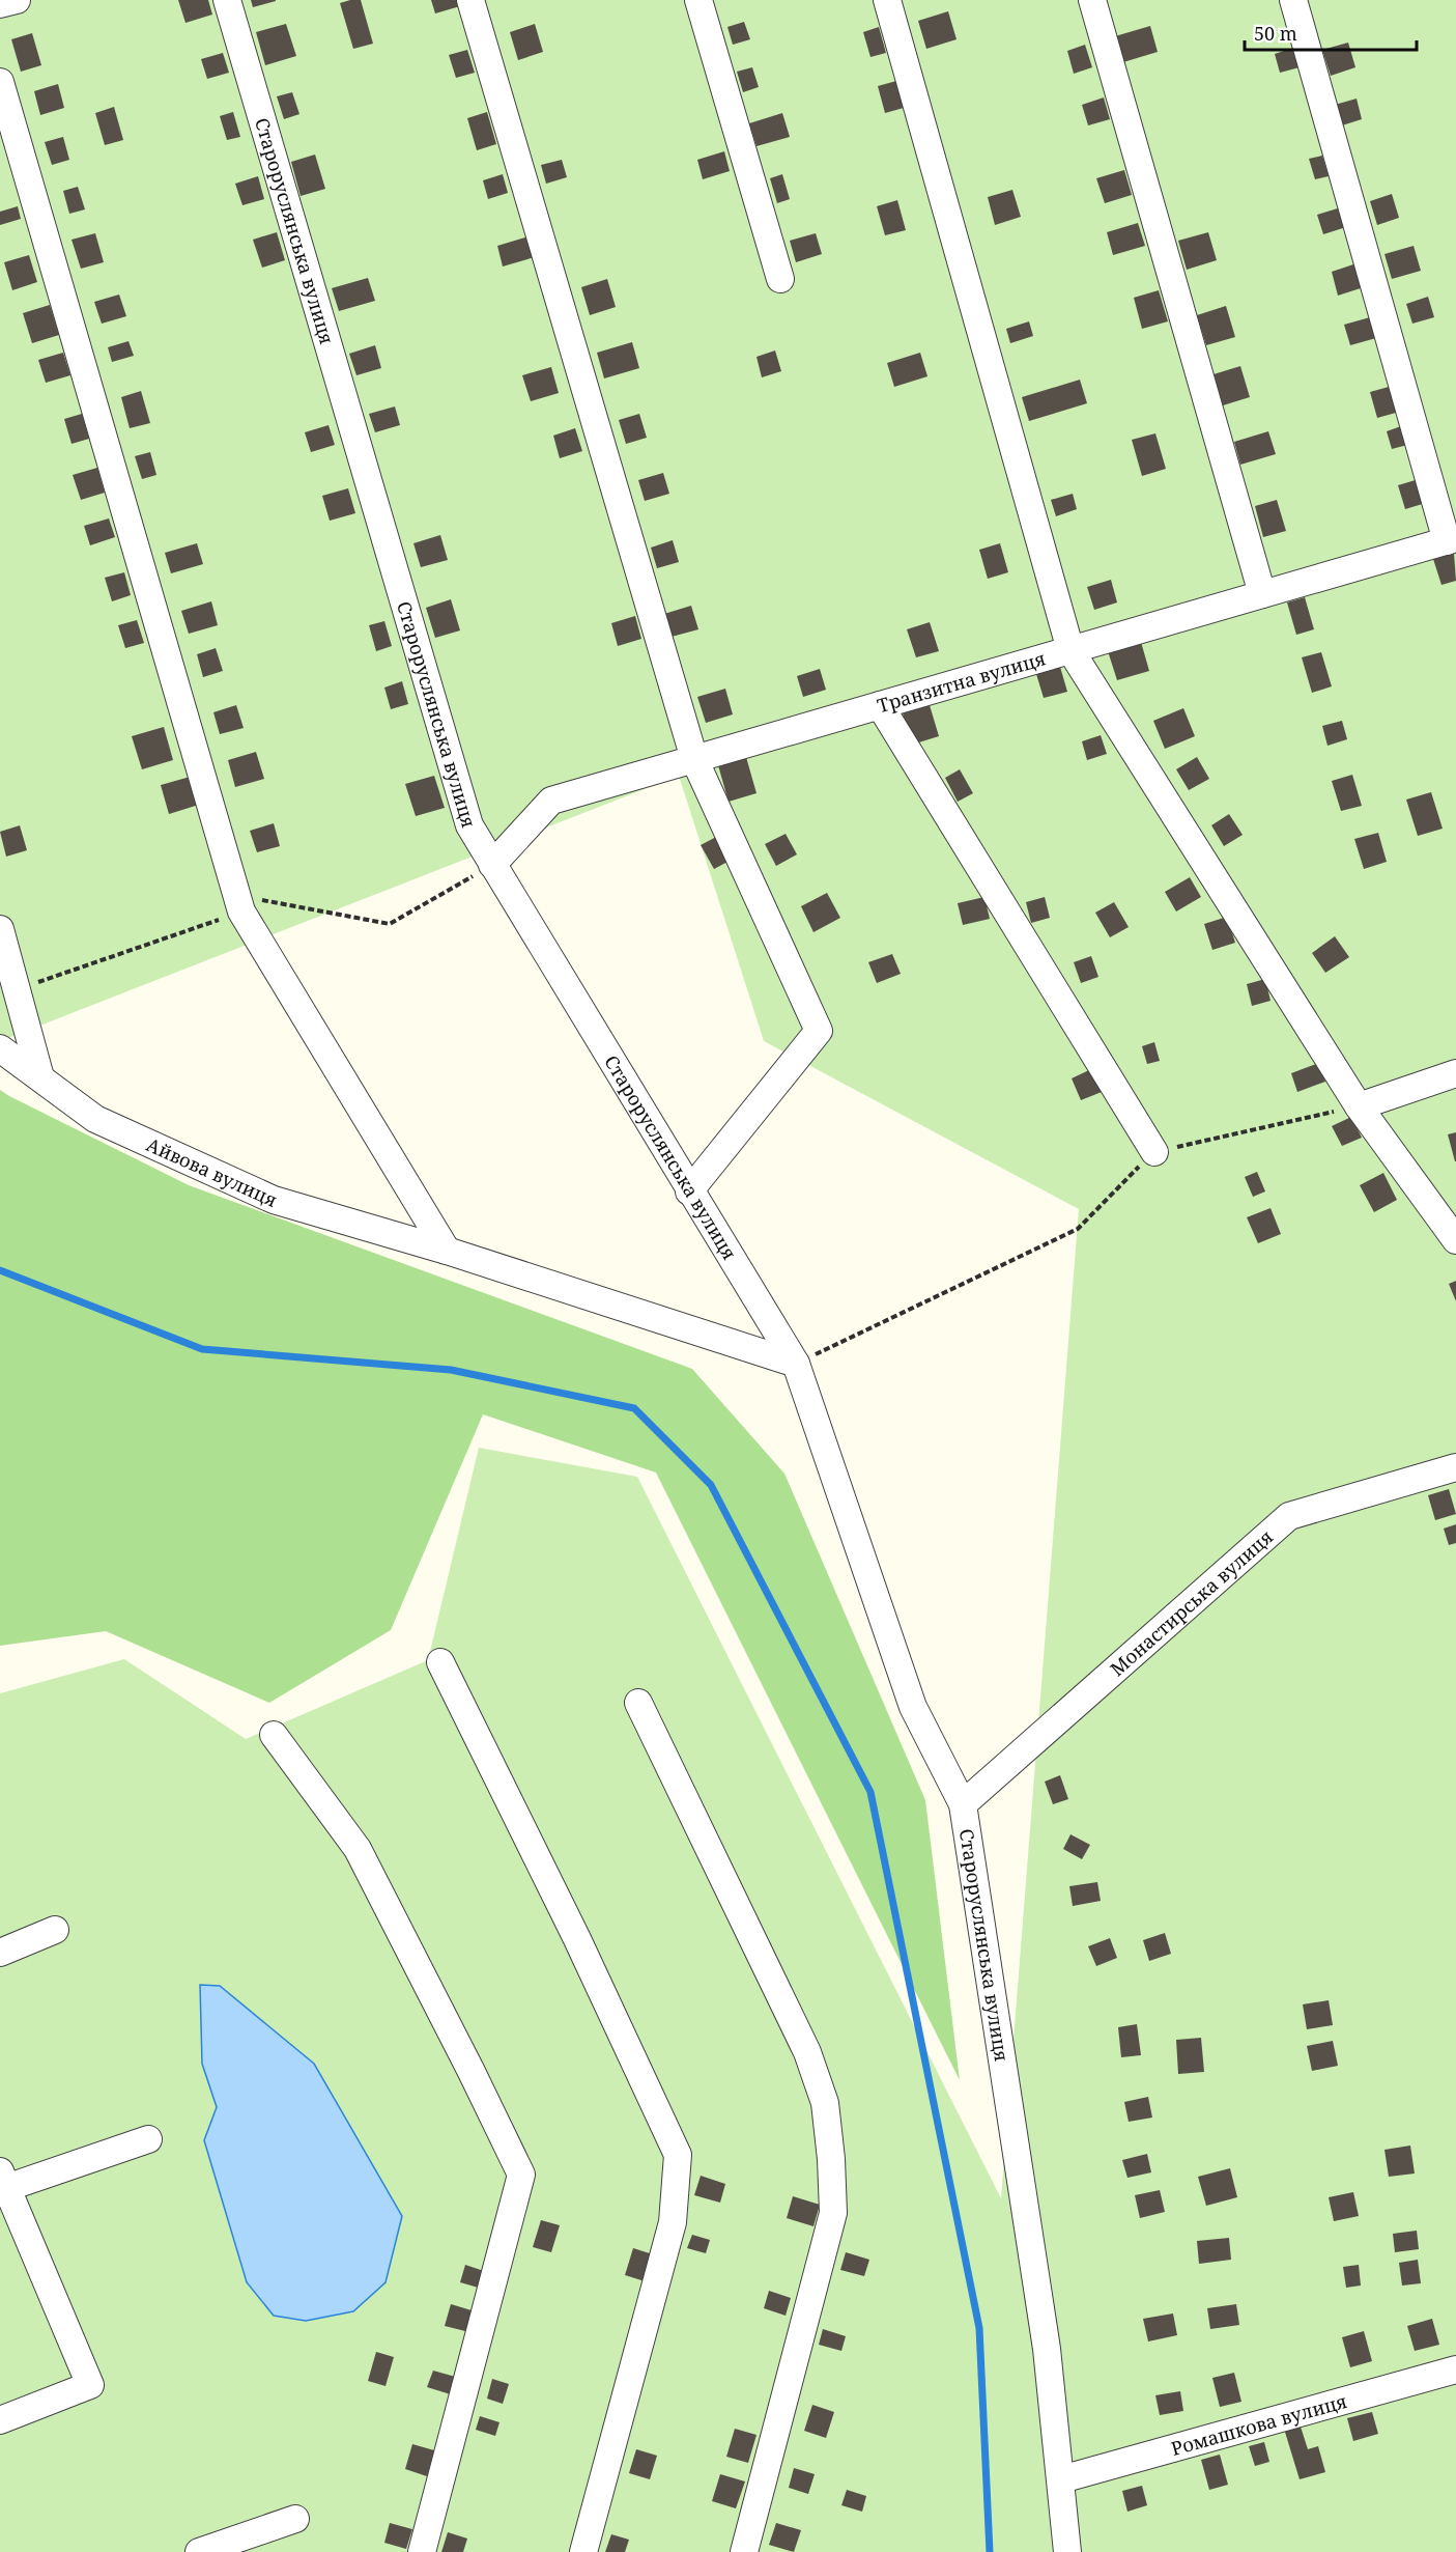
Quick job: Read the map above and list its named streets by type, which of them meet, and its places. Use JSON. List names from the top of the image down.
{
  "streets": {
    "street": [
      "Староруслянська вулиця",
      "Транзитна вулиця",
      "Айвова вулиця",
      "Монастирська вулиця",
      "Ромашкова вулиця"
    ]
  },
  "crossings": [
    ["Староруслянська вулиця", "Транзитна вулиця"],
    ["Староруслянська вулиця", "Монастирська вулиця"],
    ["Староруслянська вулиця", "Ромашкова вулиця"]
  ],
  "scale_bar": "50 m"
}
